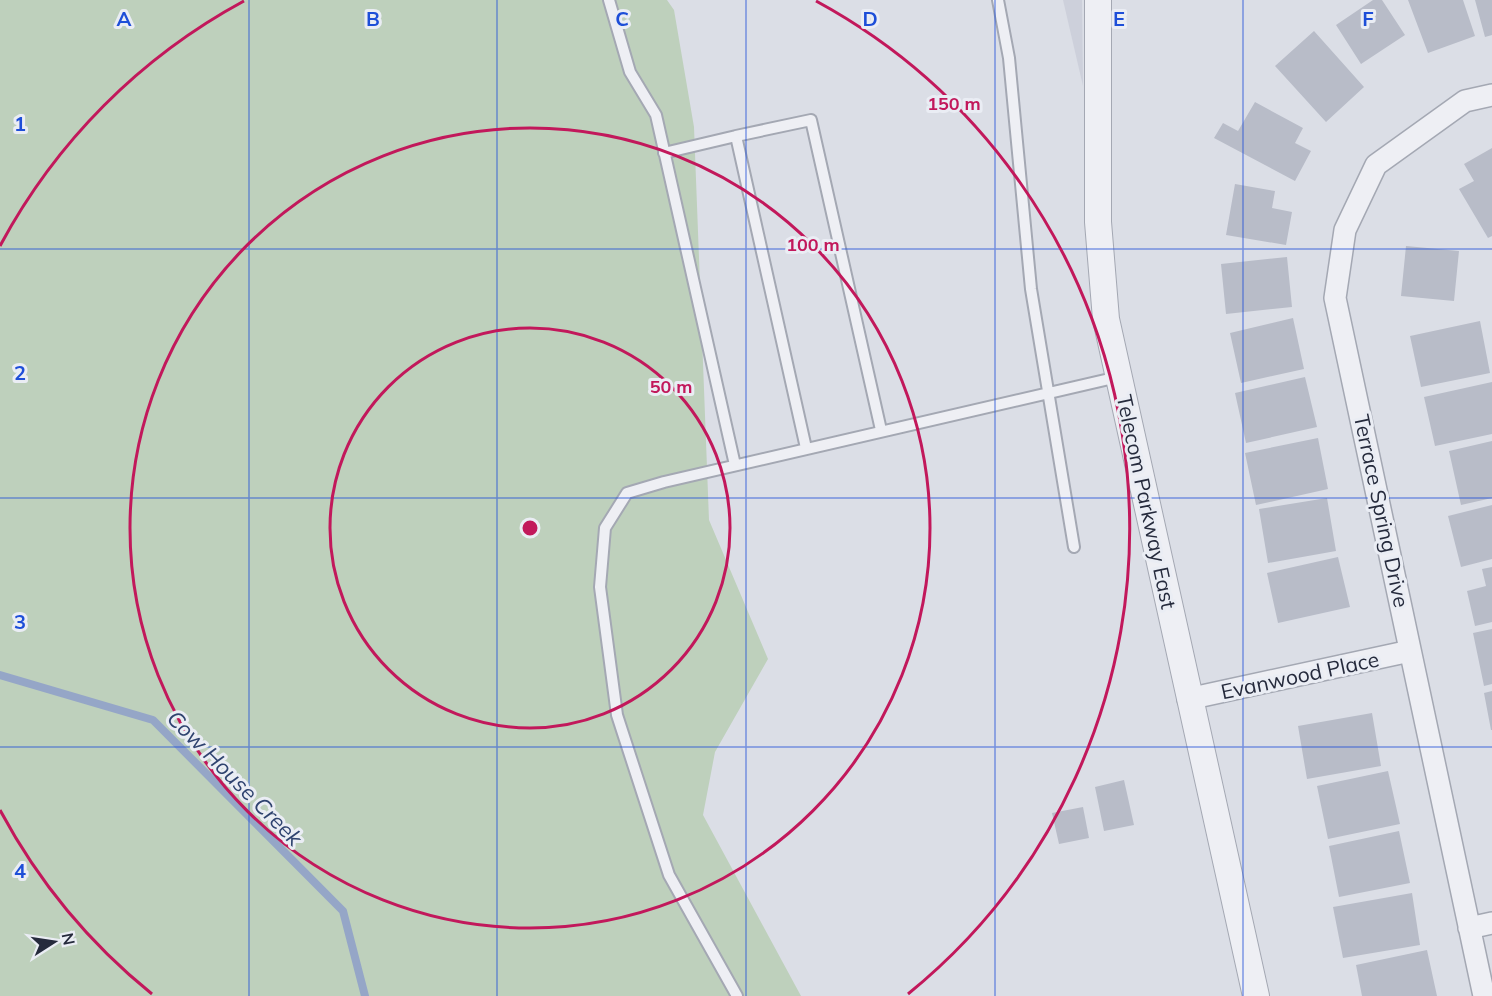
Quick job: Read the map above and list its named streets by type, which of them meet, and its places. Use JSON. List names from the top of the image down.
{
  "streets": {
    "street": ["Telecom Parkway East", "Terrace Spring Drive", "Evanwood Place"]
  },
  "crossings": [
    ["Telecom Parkway East", "Evanwood Place"],
    ["Terrace Spring Drive", "Evanwood Place"]
  ],
  "water": ["Cow House Creek"],
  "north": "right",
  "grid": {
    "columns": [
      "A",
      "B",
      "C",
      "D",
      "E",
      "F"
    ],
    "rows": [
      "1",
      "2",
      "3",
      "4"
    ]
  },
  "rings": ["150 m", "100 m", "50 m"]
}
